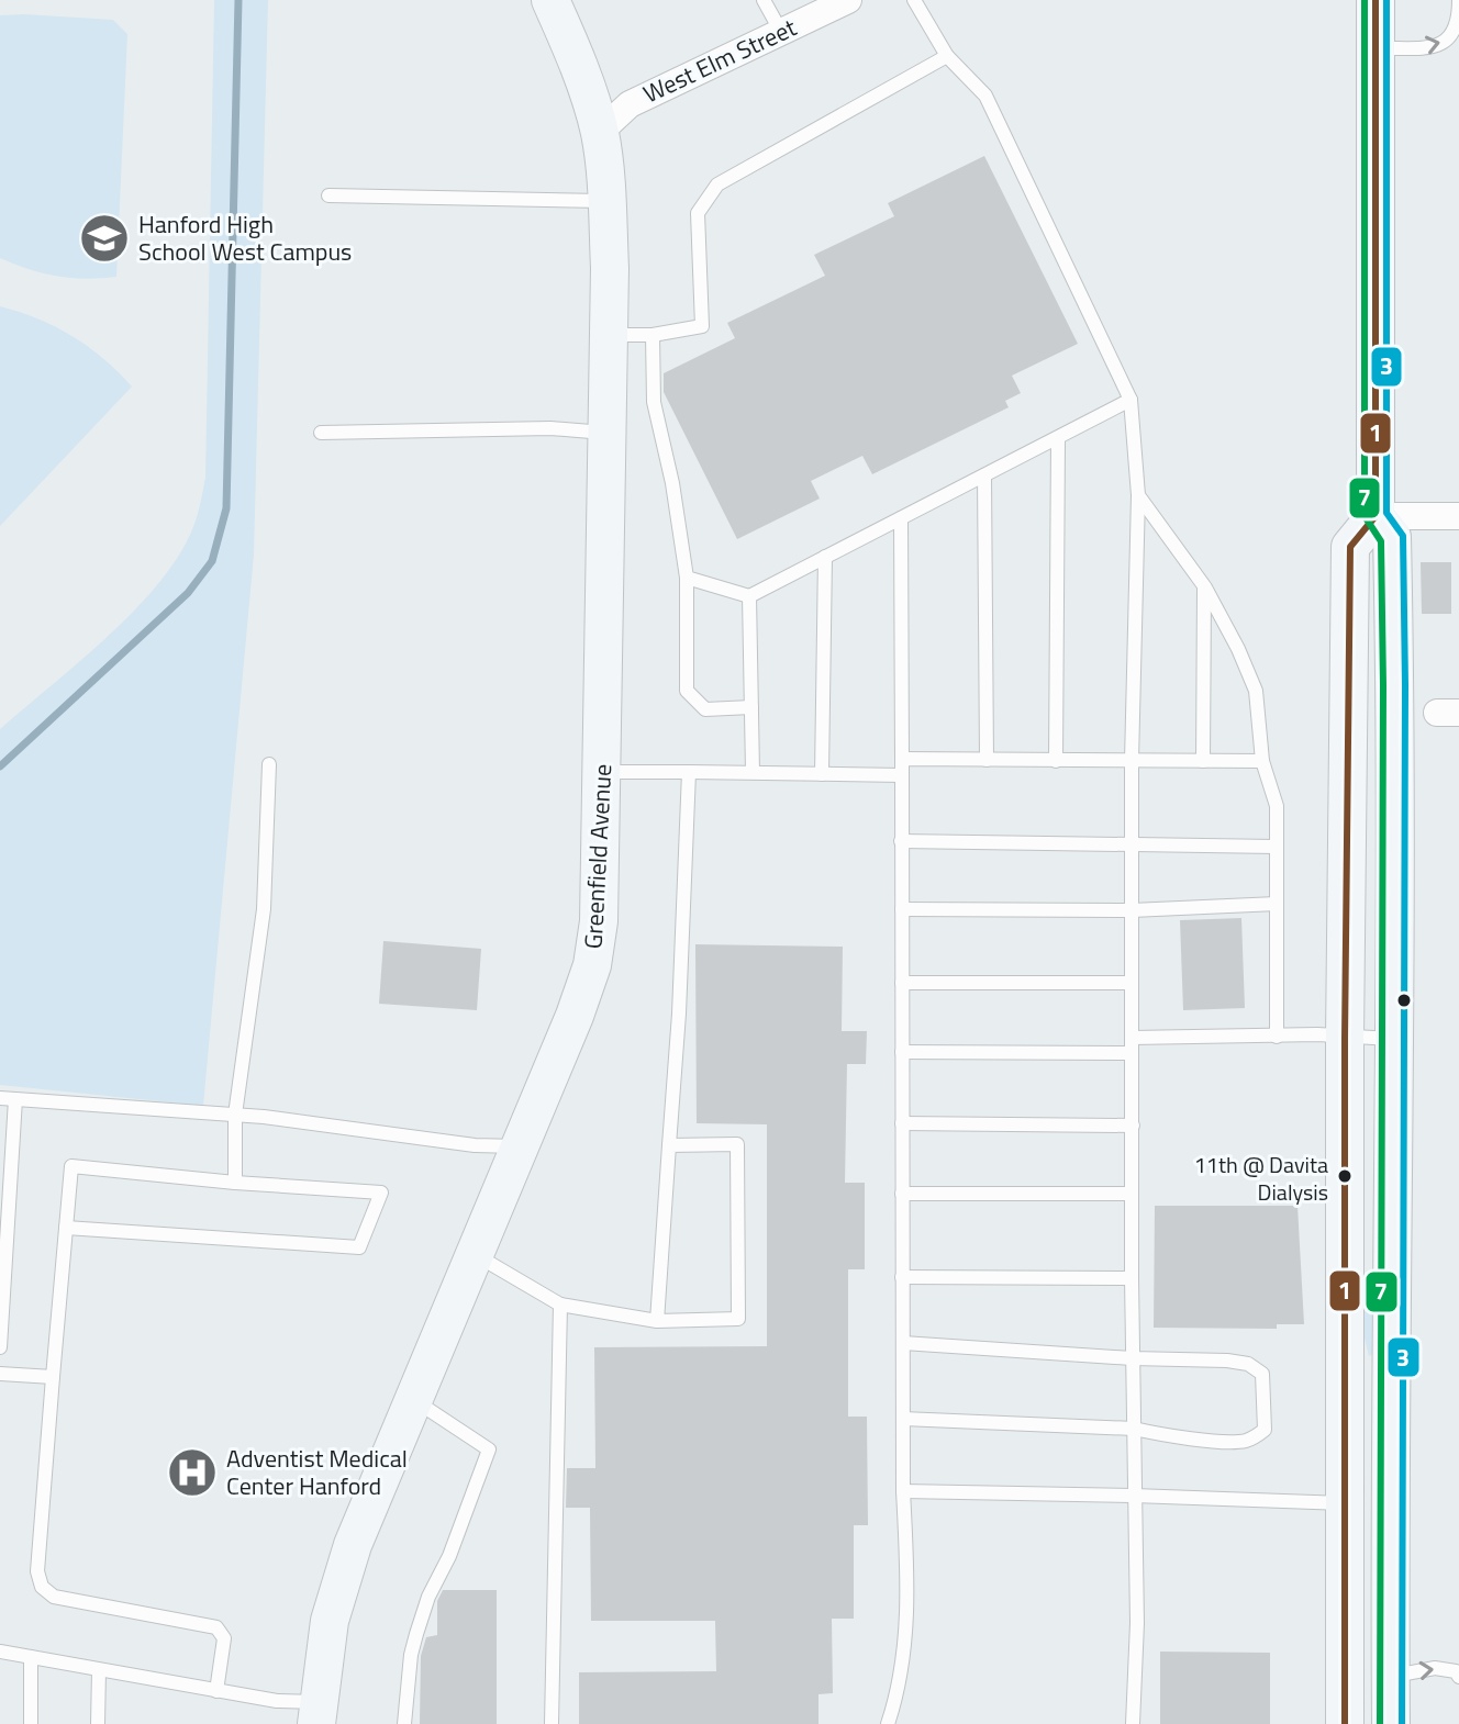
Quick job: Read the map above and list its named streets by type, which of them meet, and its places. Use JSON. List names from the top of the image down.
{
  "streets": {
    "main road": ["Greenfield Avenue"],
    "street": ["West Elm Street"]
  },
  "crossings": [
    ["West Elm Street", "Greenfield Avenue"]
  ],
  "places": {
    "school or university": ["Hanford High School West Campus"],
    "other": ["11th @ Davita Dialysis"],
    "hospital": ["Adventist Medical Center Hanford"]
  },
  "lines": ["transit line 1", "transit line 7", "transit line 3"]
}
